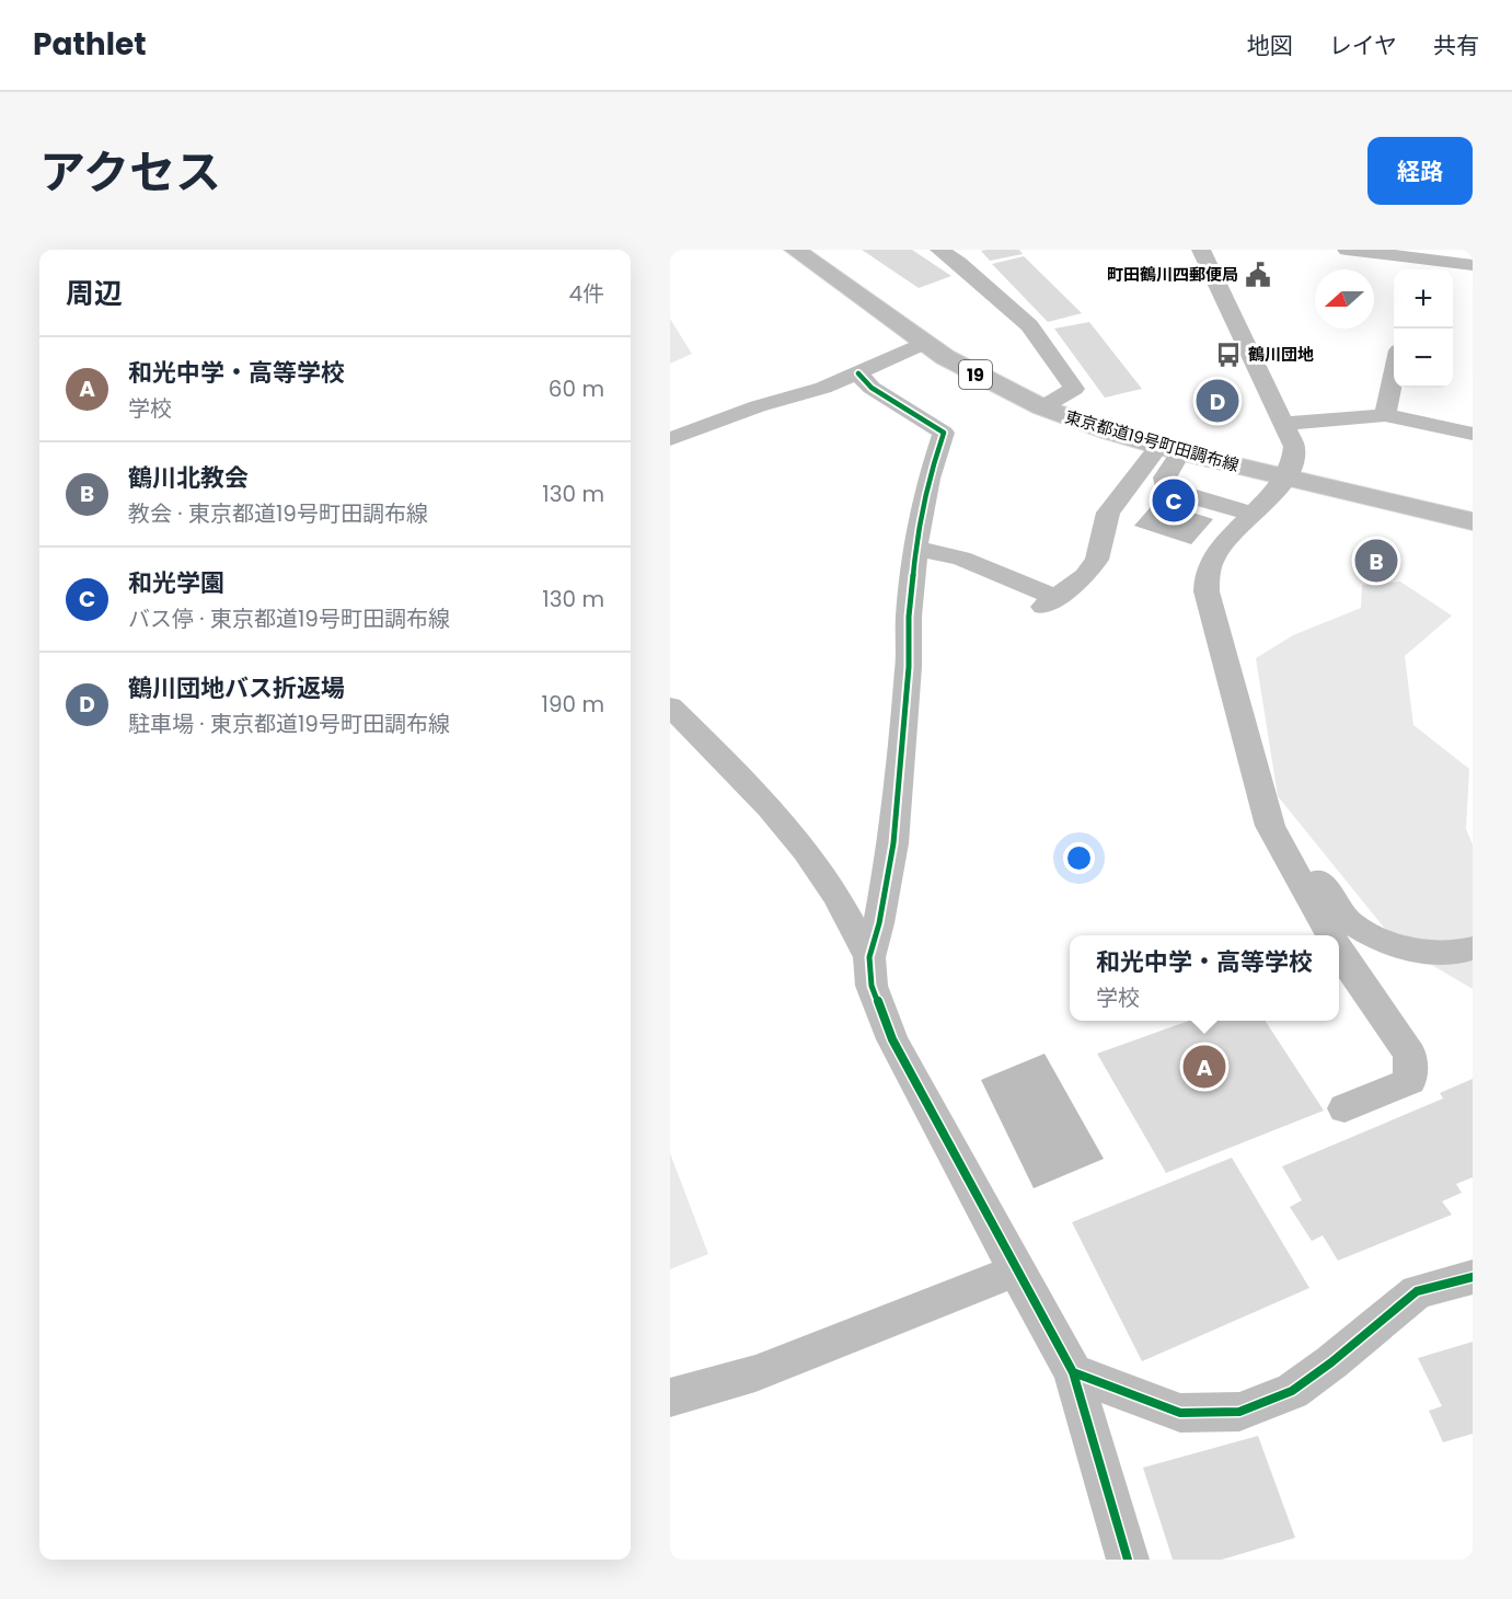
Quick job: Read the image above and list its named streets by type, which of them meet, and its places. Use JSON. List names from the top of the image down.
{
  "streets": {
    "main road": ["19", "東京都道19号町田調布線"]
  },
  "places": {
    "public building": ["町田鶴川四郵便局"],
    "bus stop": ["鶴川団地"]
  },
  "north": "left",
  "page": {
    "header": "Pathlet",
    "nav": ["地図", "レイヤ", "共有"],
    "title": "アクセス",
    "buttons": "経路",
    "heading": ["周辺", "4件"],
    "map_buttons": ["+", "−"],
    "list": [
      {
        "mark": "A",
        "name": "和光中学・高等学校",
        "note": "学校",
        "value": "60 m"
      },
      {
        "mark": "B",
        "name": "鶴川北教会",
        "note": "教会 · 東京都道19号町田調布線",
        "value": "130 m"
      },
      {
        "mark": "C",
        "name": "和光学園",
        "note": "バス停 · 東京都道19号町田調布線",
        "value": "130 m"
      },
      {
        "mark": "D",
        "name": "鶴川団地バス折返場",
        "note": "駐車場 · 東京都道19号町田調布線",
        "value": "190 m"
      }
    ],
    "pins": [
      "D",
      "C",
      "B",
      "A"
    ],
    "popup": ["和光中学・高等学校", "学校"]
  }
}
